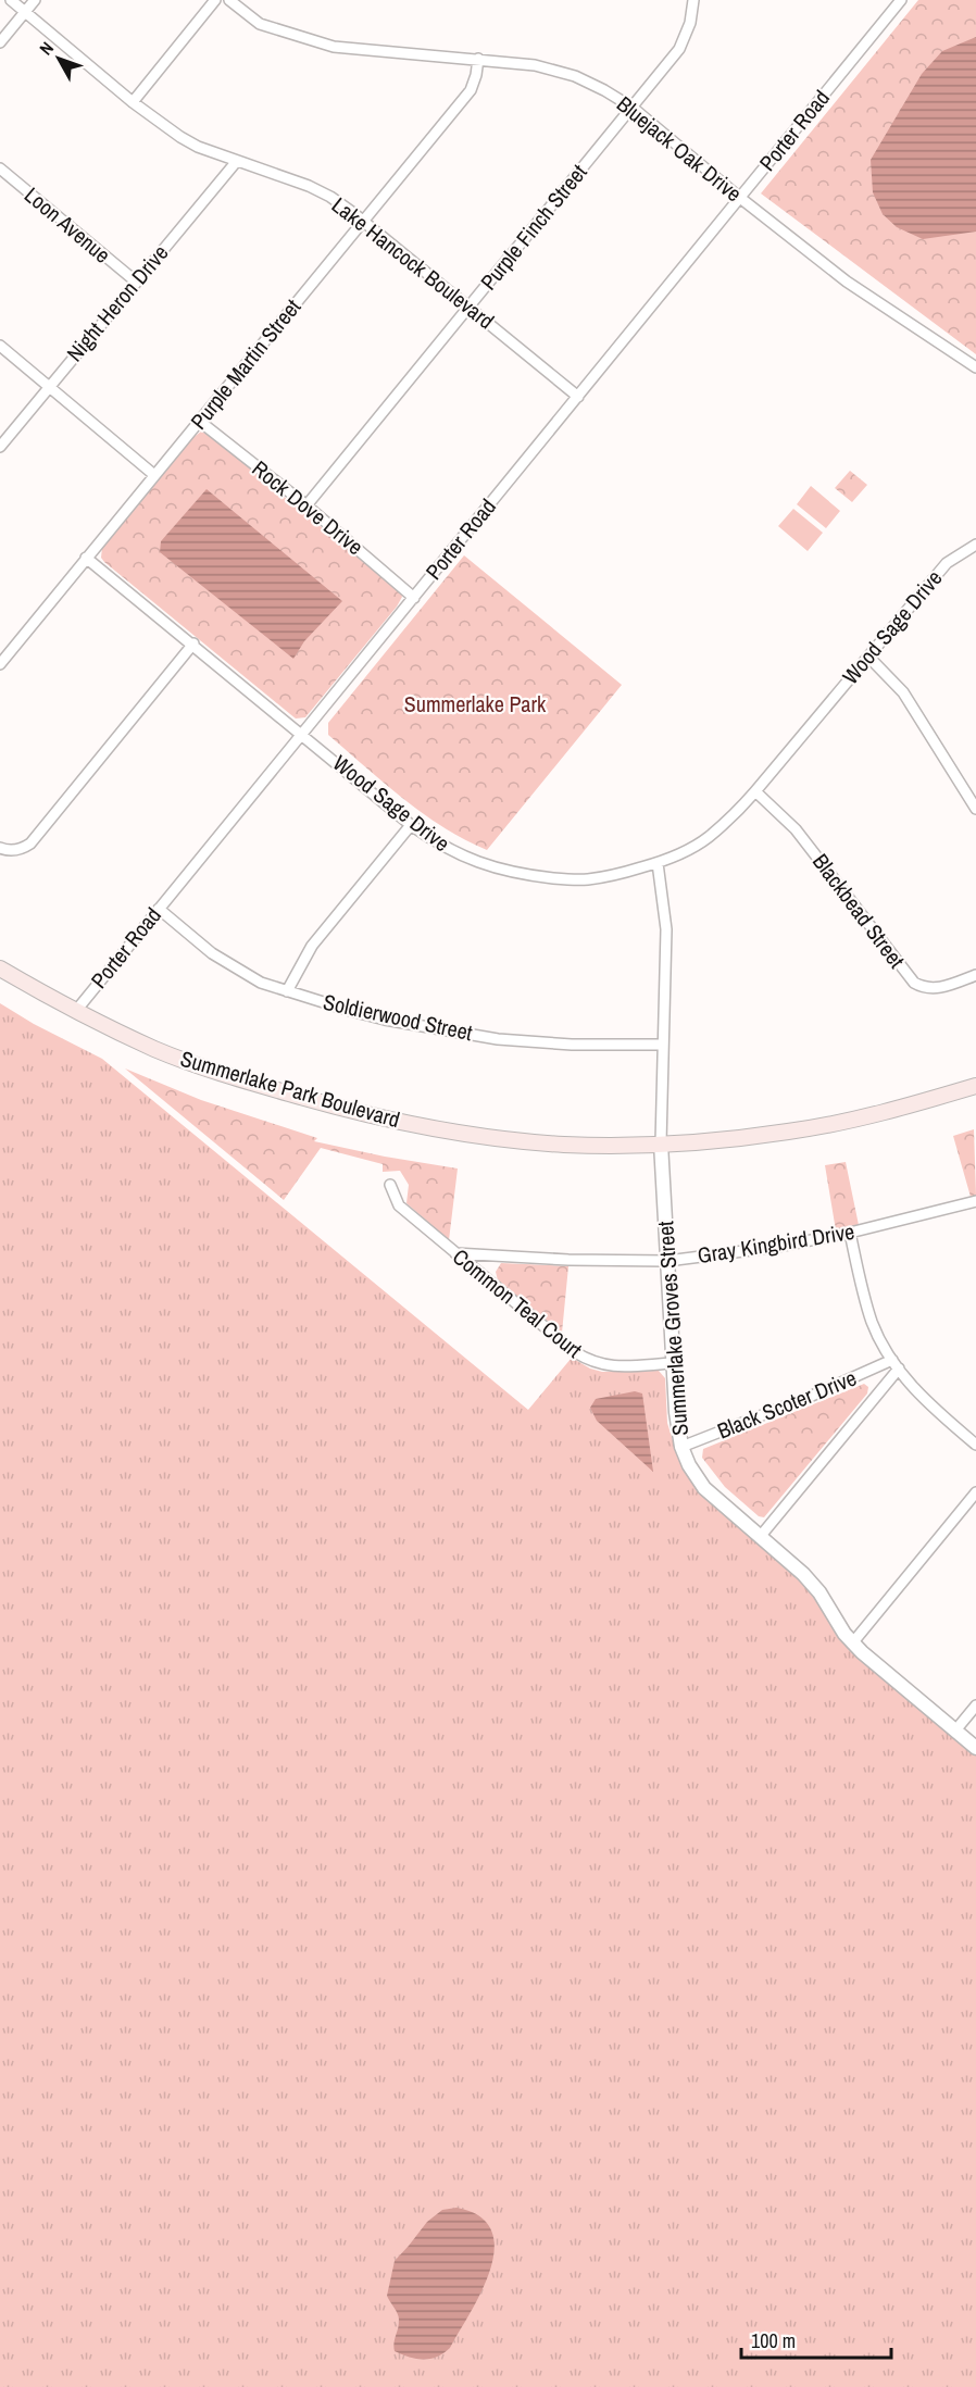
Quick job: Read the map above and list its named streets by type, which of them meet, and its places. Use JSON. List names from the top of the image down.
{
  "streets": {
    "main road": ["Summerlake Park Boulevard"],
    "street": [
      "Porter Road",
      "Bluejack Oak Drive",
      "Loon Avenue",
      "Purple Finch Street",
      "Lake Hancock Boulevard",
      "Night Heron Drive",
      "Purple Martin Street",
      "Rock Dove Drive",
      "Wood Sage Drive",
      "Blackbead Street",
      "Soldierwood Street",
      "Gray Kingbird Drive",
      "Common Teal Court",
      "Summerlake Groves Street",
      "Black Scoter Drive"
    ]
  },
  "crossings": [
    ["Porter Road", "Bluejack Oak Drive"],
    ["Porter Road", "Lake Hancock Boulevard"],
    ["Porter Road", "Rock Dove Drive"],
    ["Porter Road", "Wood Sage Drive"],
    ["Porter Road", "Soldierwood Street"],
    ["Porter Road", "Summerlake Park Boulevard"],
    ["Bluejack Oak Drive", "Purple Finch Street"],
    ["Bluejack Oak Drive", "Purple Martin Street"],
    ["Loon Avenue", "Night Heron Drive"],
    ["Purple Finch Street", "Lake Hancock Boulevard"],
    ["Purple Finch Street", "Rock Dove Drive"],
    ["Lake Hancock Boulevard", "Night Heron Drive"],
    ["Lake Hancock Boulevard", "Purple Martin Street"],
    ["Purple Martin Street", "Rock Dove Drive"],
    ["Purple Martin Street", "Wood Sage Drive"],
    ["Wood Sage Drive", "Blackbead Street"],
    ["Wood Sage Drive", "Summerlake Groves Street"],
    ["Soldierwood Street", "Summerlake Groves Street"],
    ["Summerlake Park Boulevard", "Summerlake Groves Street"],
    ["Gray Kingbird Drive", "Common Teal Court"],
    ["Gray Kingbird Drive", "Summerlake Groves Street"],
    ["Common Teal Court", "Summerlake Groves Street"],
    ["Summerlake Groves Street", "Black Scoter Drive"]
  ],
  "parks": ["Summerlake Park"],
  "scale_bar": "100 m",
  "north": "top left"
}
